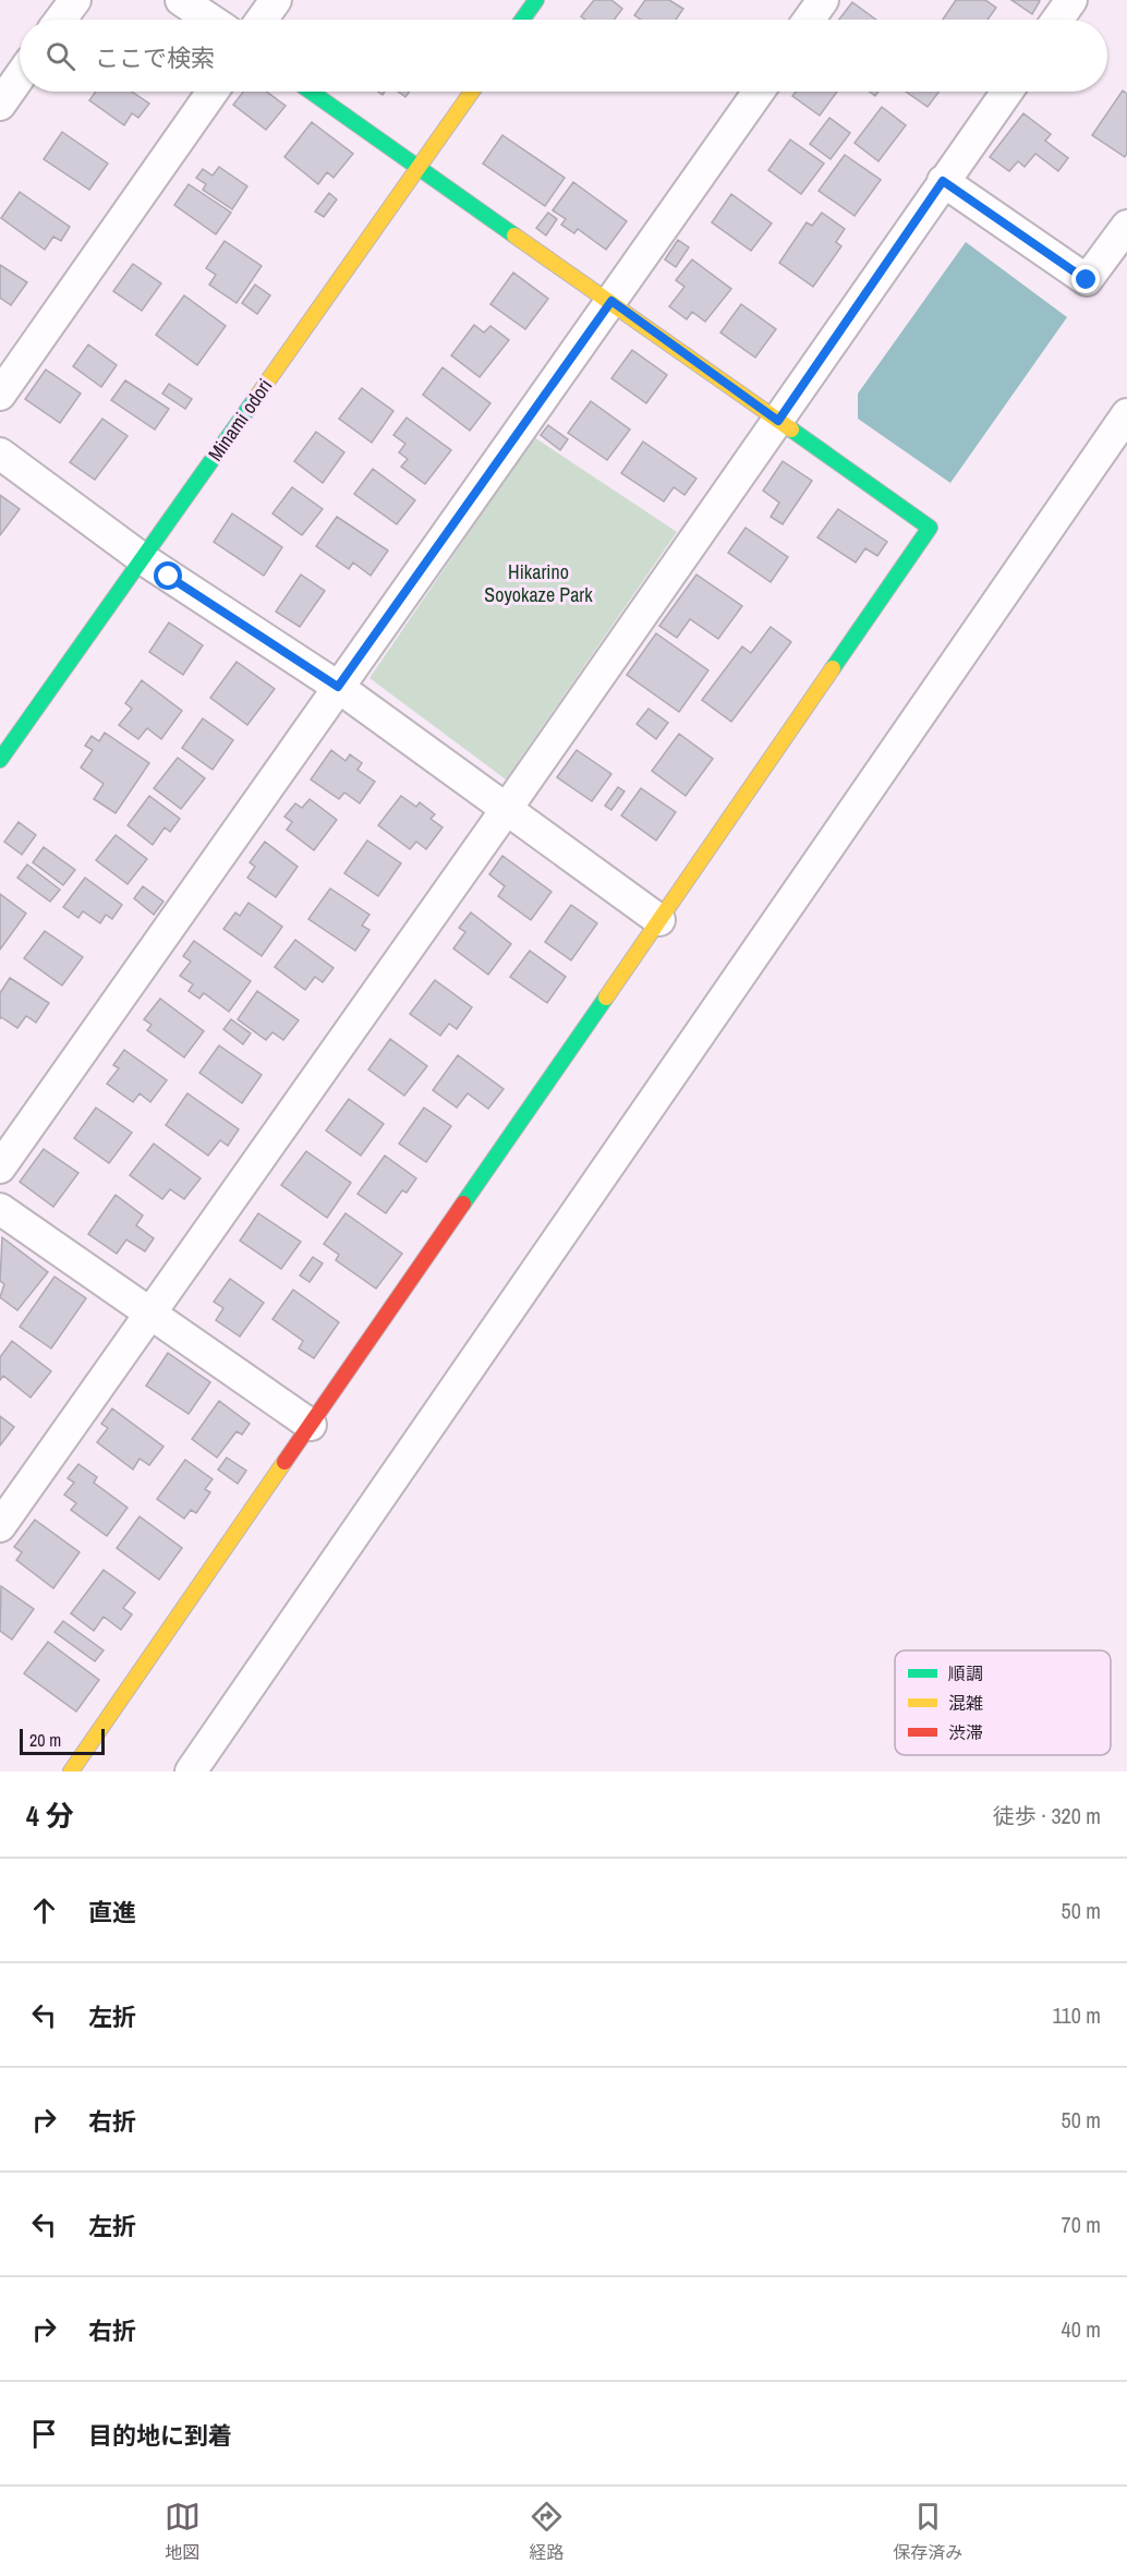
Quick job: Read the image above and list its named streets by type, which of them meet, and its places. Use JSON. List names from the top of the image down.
{
  "streets": {
    "street": ["Minami odori"]
  },
  "parks": ["Hikarino Soyokaze Park"],
  "legend": ["順調", "混雑", "渋滞"],
  "scale_bar": "20 m",
  "page": {
    "search": "ここで検索",
    "scale": "20 m",
    "heading": ["4 分", "徒歩 · 320 m"],
    "list": [
      ["直進", "50 m"],
      ["左折", "110 m"],
      ["右折", "50 m"],
      ["左折", "70 m"],
      ["右折", "40 m"],
      "目的地に到着"
    ],
    "nav": ["地図", "経路", "保存済み"]
  }
}
